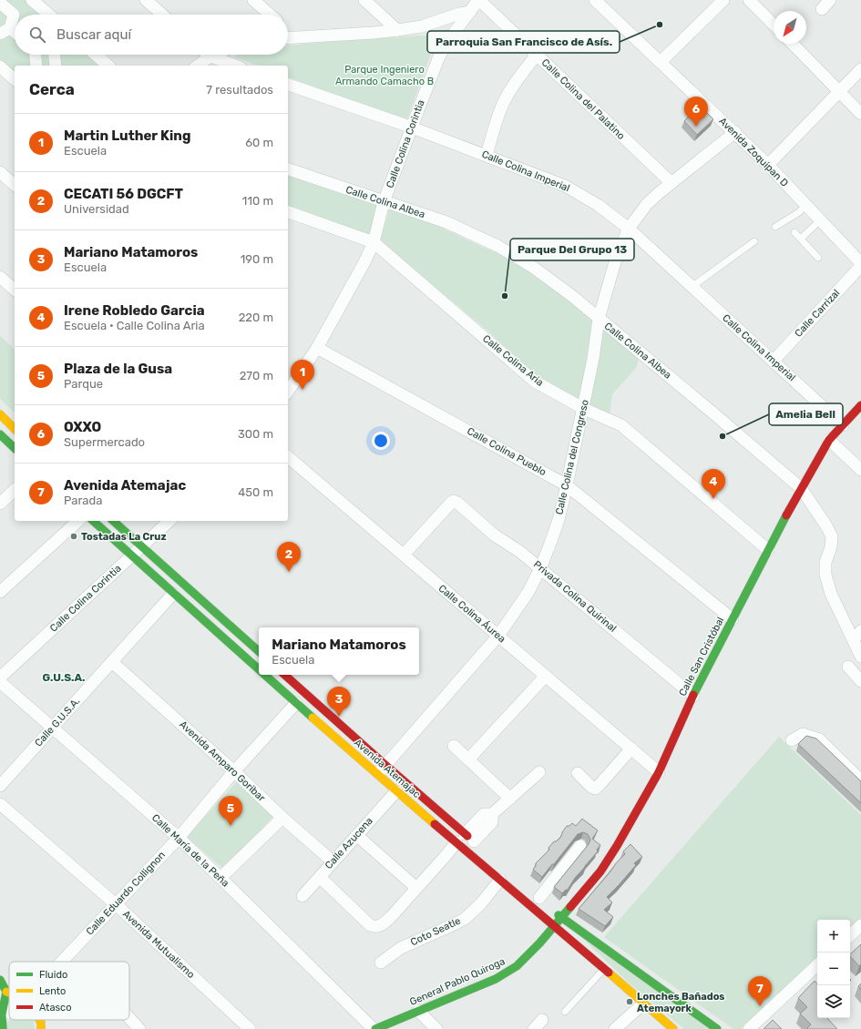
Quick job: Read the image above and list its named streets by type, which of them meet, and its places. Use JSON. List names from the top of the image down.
{
  "streets": {
    "main road": ["Calle San Cristóbal", "Avenida Atemajac", "General Pablo Quiroga"],
    "street": [
      "Calle Colina del Palatino",
      "Calle Colina Corintia",
      "Avenida Zoquipan D",
      "Calle Colina Imperial",
      "Calle Colina Albea",
      "Calle Carrizal",
      "Calle Colina Aria",
      "Calle Colina Pueblo",
      "Calle Colina del Congreso",
      "Privada Colina Quirinal",
      "Calle Colina Áurea",
      "Calle G.U.S.A.",
      "Avenida Amparo Goribar",
      "Calle Azucena",
      "Calle María de la Peña",
      "Calle Eduardo Collignon",
      "Coto Seatle",
      "Avenida Mutualismo"
    ]
  },
  "crossings": [
    ["Calle Colina del Palatino", "Calle Colina Corintia"],
    ["Calle Colina del Palatino", "Calle Colina del Congreso"],
    ["Calle Colina Corintia", "Calle Colina Imperial"],
    ["Calle Colina Corintia", "Calle Colina Albea"],
    ["Calle Colina Corintia", "Calle Colina Aria"],
    ["Calle Colina Corintia", "Calle Colina Pueblo"],
    ["Calle Colina Corintia", "Avenida Atemajac"],
    ["Avenida Zoquipan D", "Calle Carrizal"],
    ["Avenida Zoquipan D", "Calle Colina del Congreso"],
    ["Calle Colina Imperial", "Calle Carrizal"],
    ["Calle Colina Imperial", "Calle Colina del Congreso"],
    ["Calle Colina Imperial", "Calle San Cristóbal"],
    ["Calle Colina Albea", "Calle Colina del Congreso"],
    ["Calle Colina Albea", "Calle San Cristóbal"],
    ["Calle Colina Aria", "Calle Colina del Congreso"],
    ["Calle Colina Aria", "Calle San Cristóbal"],
    ["Calle Colina Pueblo", "Calle Colina del Congreso"],
    ["Calle Colina Pueblo", "Calle San Cristóbal"],
    ["Calle Colina del Congreso", "Privada Colina Quirinal"],
    ["Calle Colina del Congreso", "Calle Colina Áurea"],
    ["Calle Colina del Congreso", "Avenida Atemajac"],
    ["Privada Colina Quirinal", "Calle Colina Áurea"],
    ["Privada Colina Quirinal", "Calle San Cristóbal"],
    ["Calle Colina Áurea", "Calle San Cristóbal"],
    ["Calle San Cristóbal", "General Pablo Quiroga"],
    ["Calle G.U.S.A.", "Avenida Amparo Goribar"],
    ["Calle G.U.S.A.", "Avenida Atemajac"],
    ["Calle G.U.S.A.", "Calle María de la Peña"],
    ["Avenida Amparo Goribar", "Calle Azucena"],
    ["Avenida Amparo Goribar", "Calle Eduardo Collignon"],
    ["Avenida Atemajac", "Calle Azucena"],
    ["Avenida Atemajac", "Calle Eduardo Collignon"],
    ["Avenida Atemajac", "Coto Seatle"],
    ["Avenida Atemajac", "General Pablo Quiroga"],
    ["Calle María de la Peña", "Calle Eduardo Collignon"],
    ["Calle María de la Peña", "General Pablo Quiroga"],
    ["Calle Eduardo Collignon", "Avenida Mutualismo"]
  ],
  "districts": ["G.U.S.A."],
  "parks": ["Parque Ingeniero Armando Camacho B"],
  "places": [
    "Parroquia San Francisco de Asís.",
    "Parque Del Grupo 13",
    "Amelia Bell",
    "Tostadas La Cruz",
    "Lonches Bañados Atemayork"
  ],
  "legend": ["Fluido", "Lento", "Atasco"],
  "north": "bottom left",
  "page": {
    "search": "Buscar aquí",
    "heading": ["Cerca", "7 resultados"],
    "pins": [
      "6",
      "1",
      "4",
      "2",
      "3",
      "5",
      "7"
    ],
    "list": [
      {
        "mark": "1",
        "name": "Martin Luther King",
        "note": "Escuela",
        "value": "60 m"
      },
      {
        "mark": "2",
        "name": "CECATI 56 DGCFT",
        "note": "Universidad",
        "value": "110 m"
      },
      {
        "mark": "3",
        "name": "Mariano Matamoros",
        "note": "Escuela",
        "value": "190 m"
      },
      {
        "mark": "4",
        "name": "Irene Robledo Garcia",
        "note": "Escuela · Calle Colina Aria",
        "value": "220 m"
      },
      {
        "mark": "5",
        "name": "Plaza de la Gusa",
        "note": "Parque",
        "value": "270 m"
      },
      {
        "mark": "6",
        "name": "OXXO",
        "note": "Supermercado",
        "value": "300 m"
      },
      {
        "mark": "7",
        "name": "Avenida Atemajac",
        "note": "Parada",
        "value": "450 m"
      }
    ],
    "popup": ["Mariano Matamoros", "Escuela"],
    "map_buttons": ["+", "−"]
  }
}
